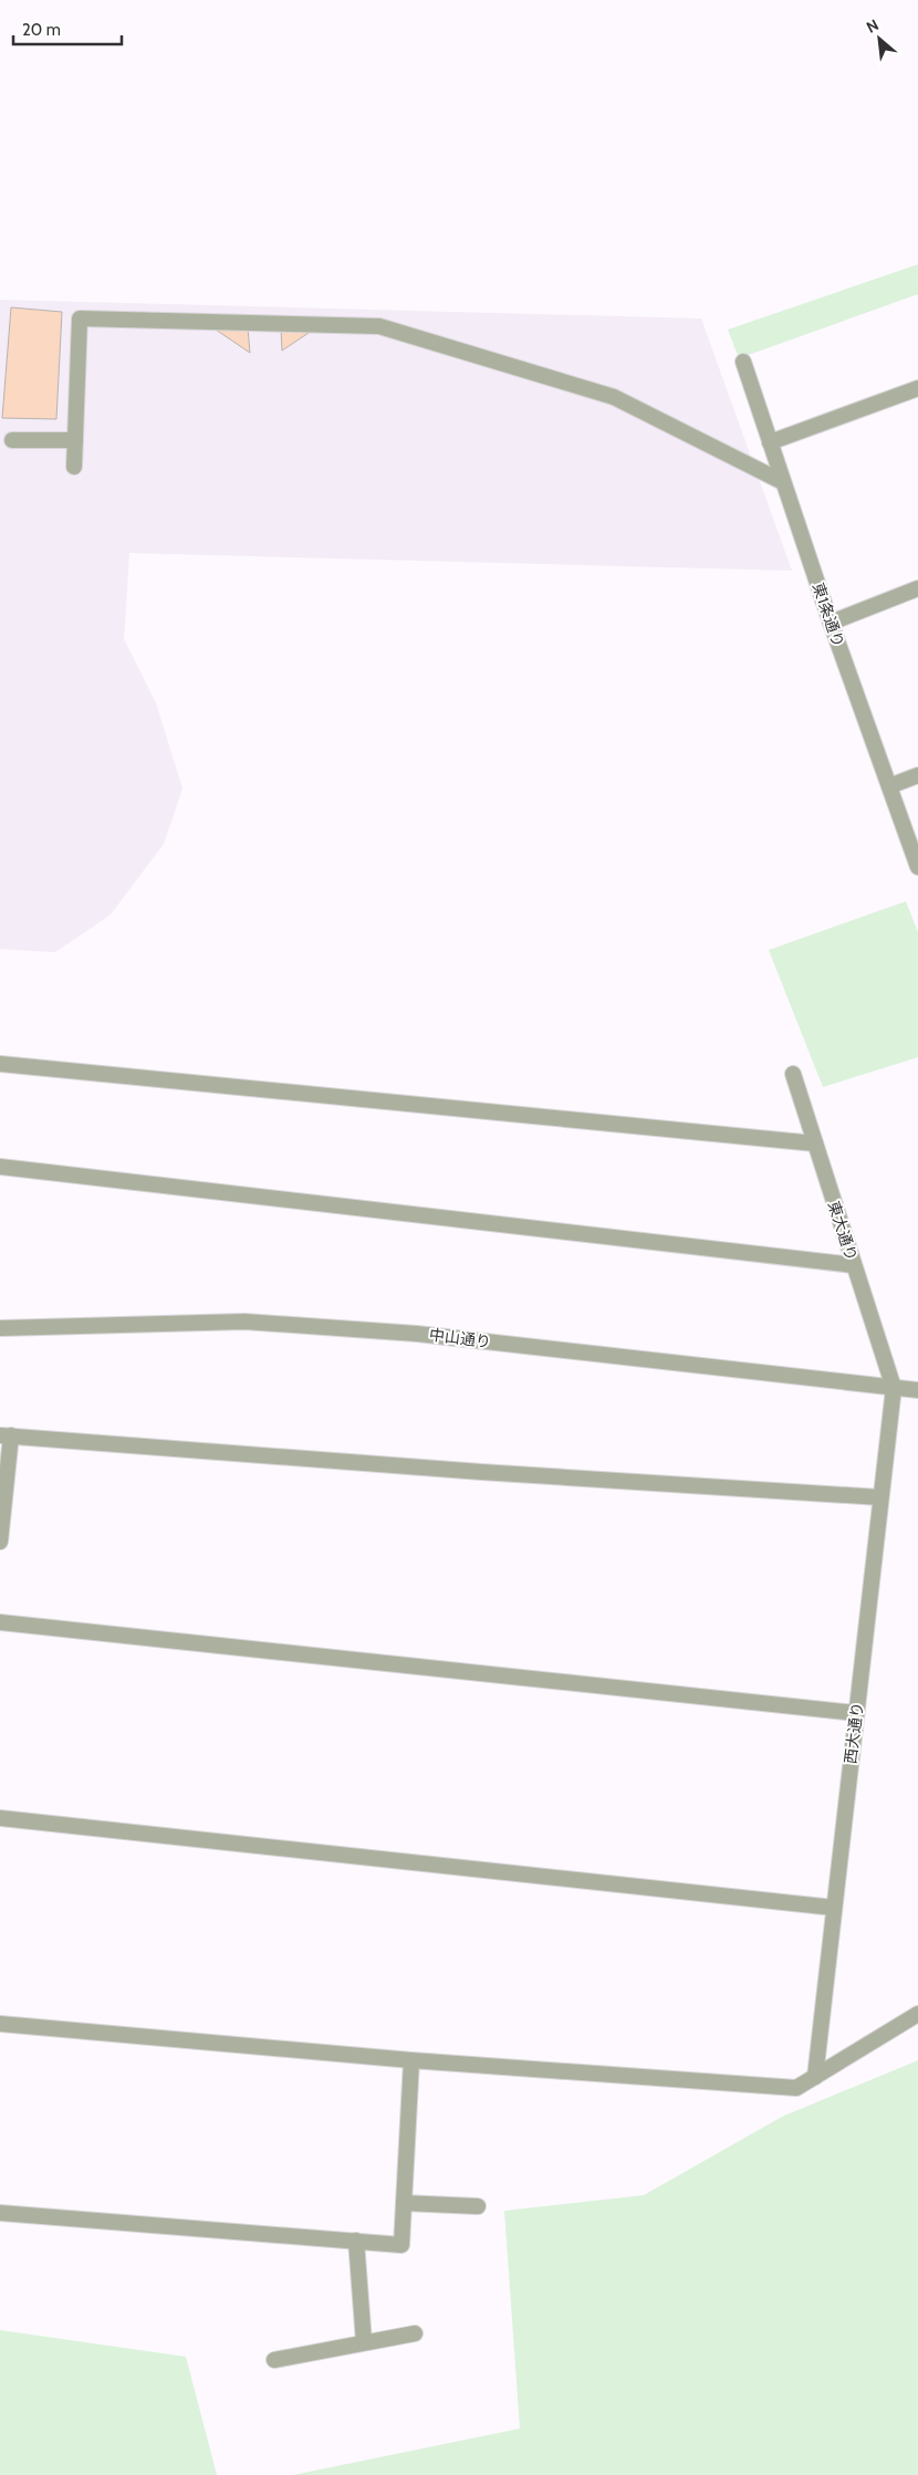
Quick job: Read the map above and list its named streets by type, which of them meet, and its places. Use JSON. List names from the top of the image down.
{
  "streets": {
    "street": [
      "東1条通り",
      "東大通り",
      "中山通り",
      "西大通り"
    ]
  },
  "crossings": [
    ["東大通り", "中山通り"],
    ["東大通り", "西大通り"],
    ["中山通り", "西大通り"]
  ],
  "scale_bar": "20 m",
  "north": "top left"
}
